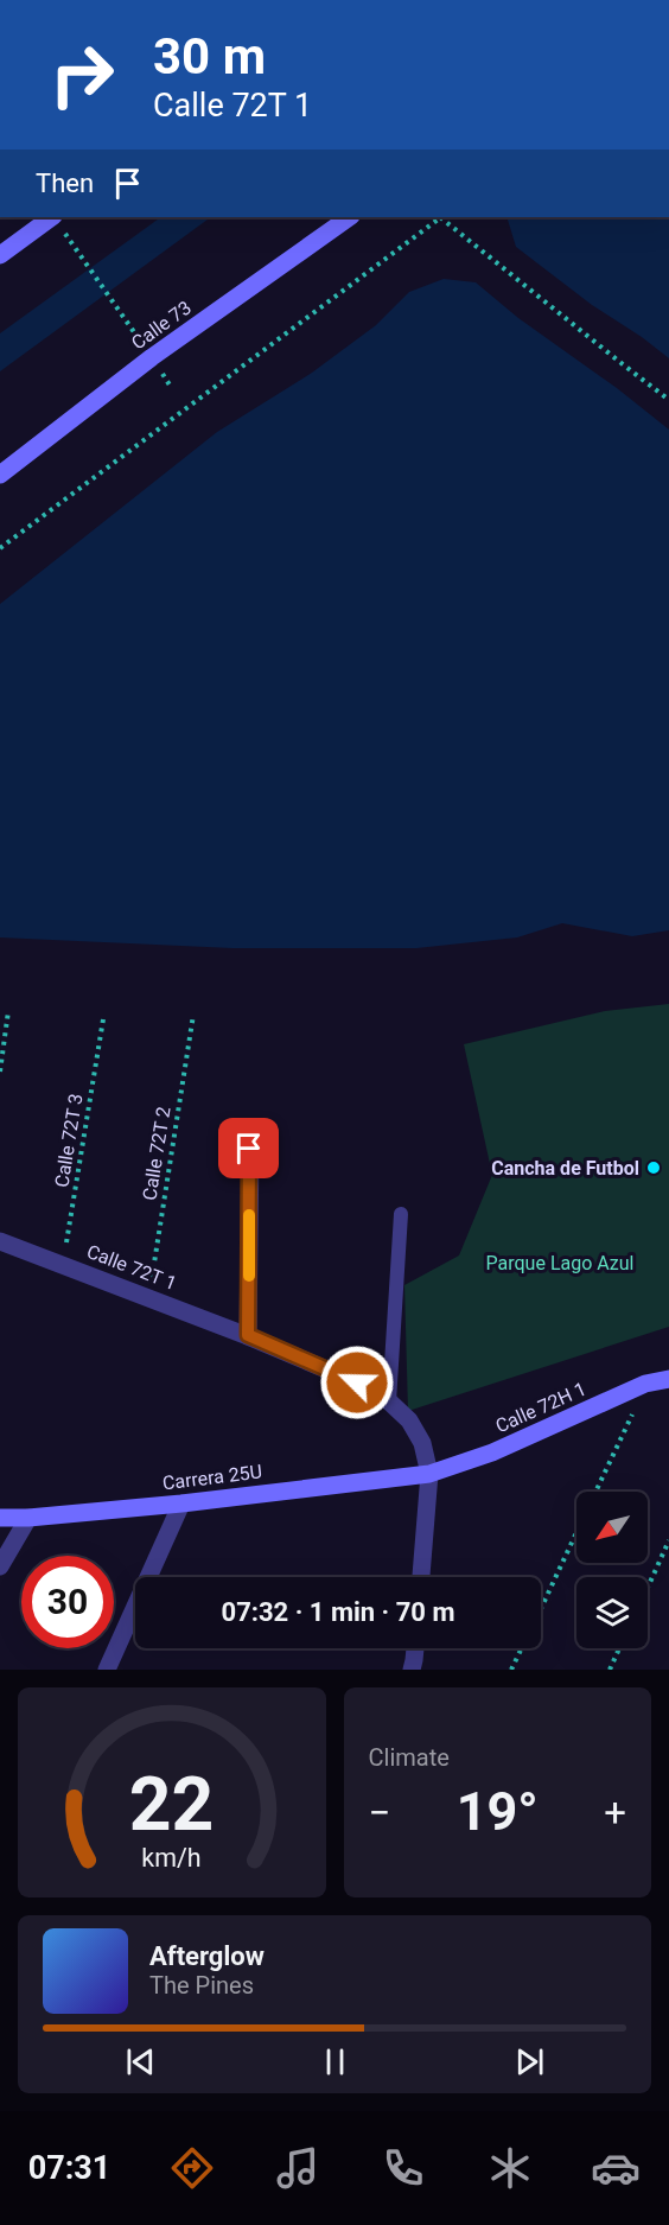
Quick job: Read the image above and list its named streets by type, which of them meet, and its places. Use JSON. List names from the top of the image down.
{
  "streets": {
    "street": [
      "Calle 73",
      "Calle 72T 1",
      "Calle 72H 1",
      "Carrera 25U"
    ],
    "path": ["Calle 72T 3", "Calle 72T 2"]
  },
  "crossings": [
    ["Calle 72T 3", "Calle 72T 1"],
    ["Calle 72T 2", "Calle 72T 1"],
    ["Calle 72T 1", "Calle 72H 1"],
    ["Calle 72T 1", "Carrera 25U"],
    ["Calle 72H 1", "Carrera 25U"]
  ],
  "parks": ["Parque Lago Azul"],
  "places": ["Cancha de Futbol"],
  "north": "bottom left",
  "page": {
    "turn": ["30 m", "Calle 72T 1"],
    "then": "Then",
    "limit": "30",
    "trip": "07:32 · 1 min · 70 m",
    "tile": "Climate",
    "heat": ["−", "19°", "+"],
    "song": ["Afterglow", "The Pines"],
    "tabs": "07:31",
    "gauge": ["22", "km/h"]
  }
}
